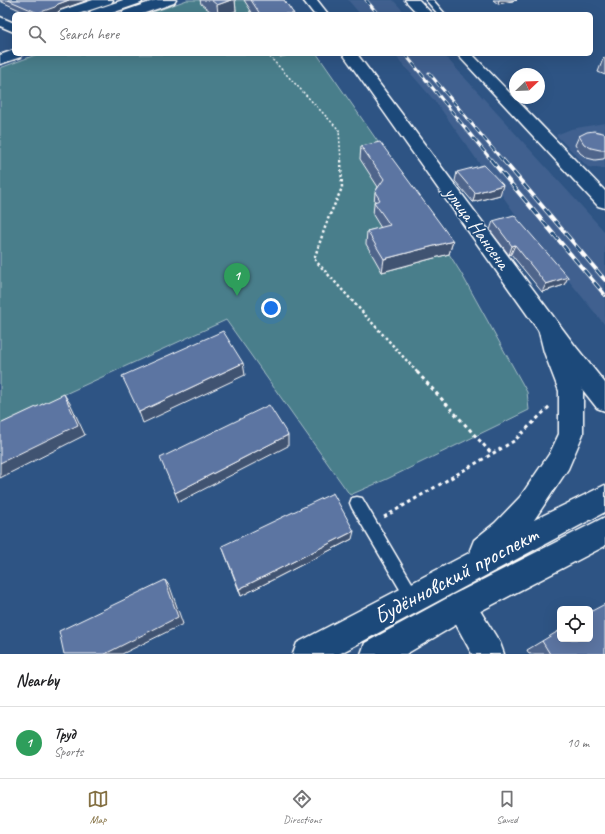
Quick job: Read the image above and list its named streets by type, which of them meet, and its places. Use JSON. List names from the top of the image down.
{
  "streets": {
    "main road": ["улица Нансена", "Будённовский проспект"]
  },
  "north": "top right",
  "page": {
    "search": "Search here",
    "pins": "1",
    "heading": "Nearby",
    "list": [
      {
        "mark": "1",
        "name": "Труд",
        "note": "Sports",
        "value": "10 m"
      }
    ],
    "nav": ["Map", "Directions", "Saved"]
  }
}
